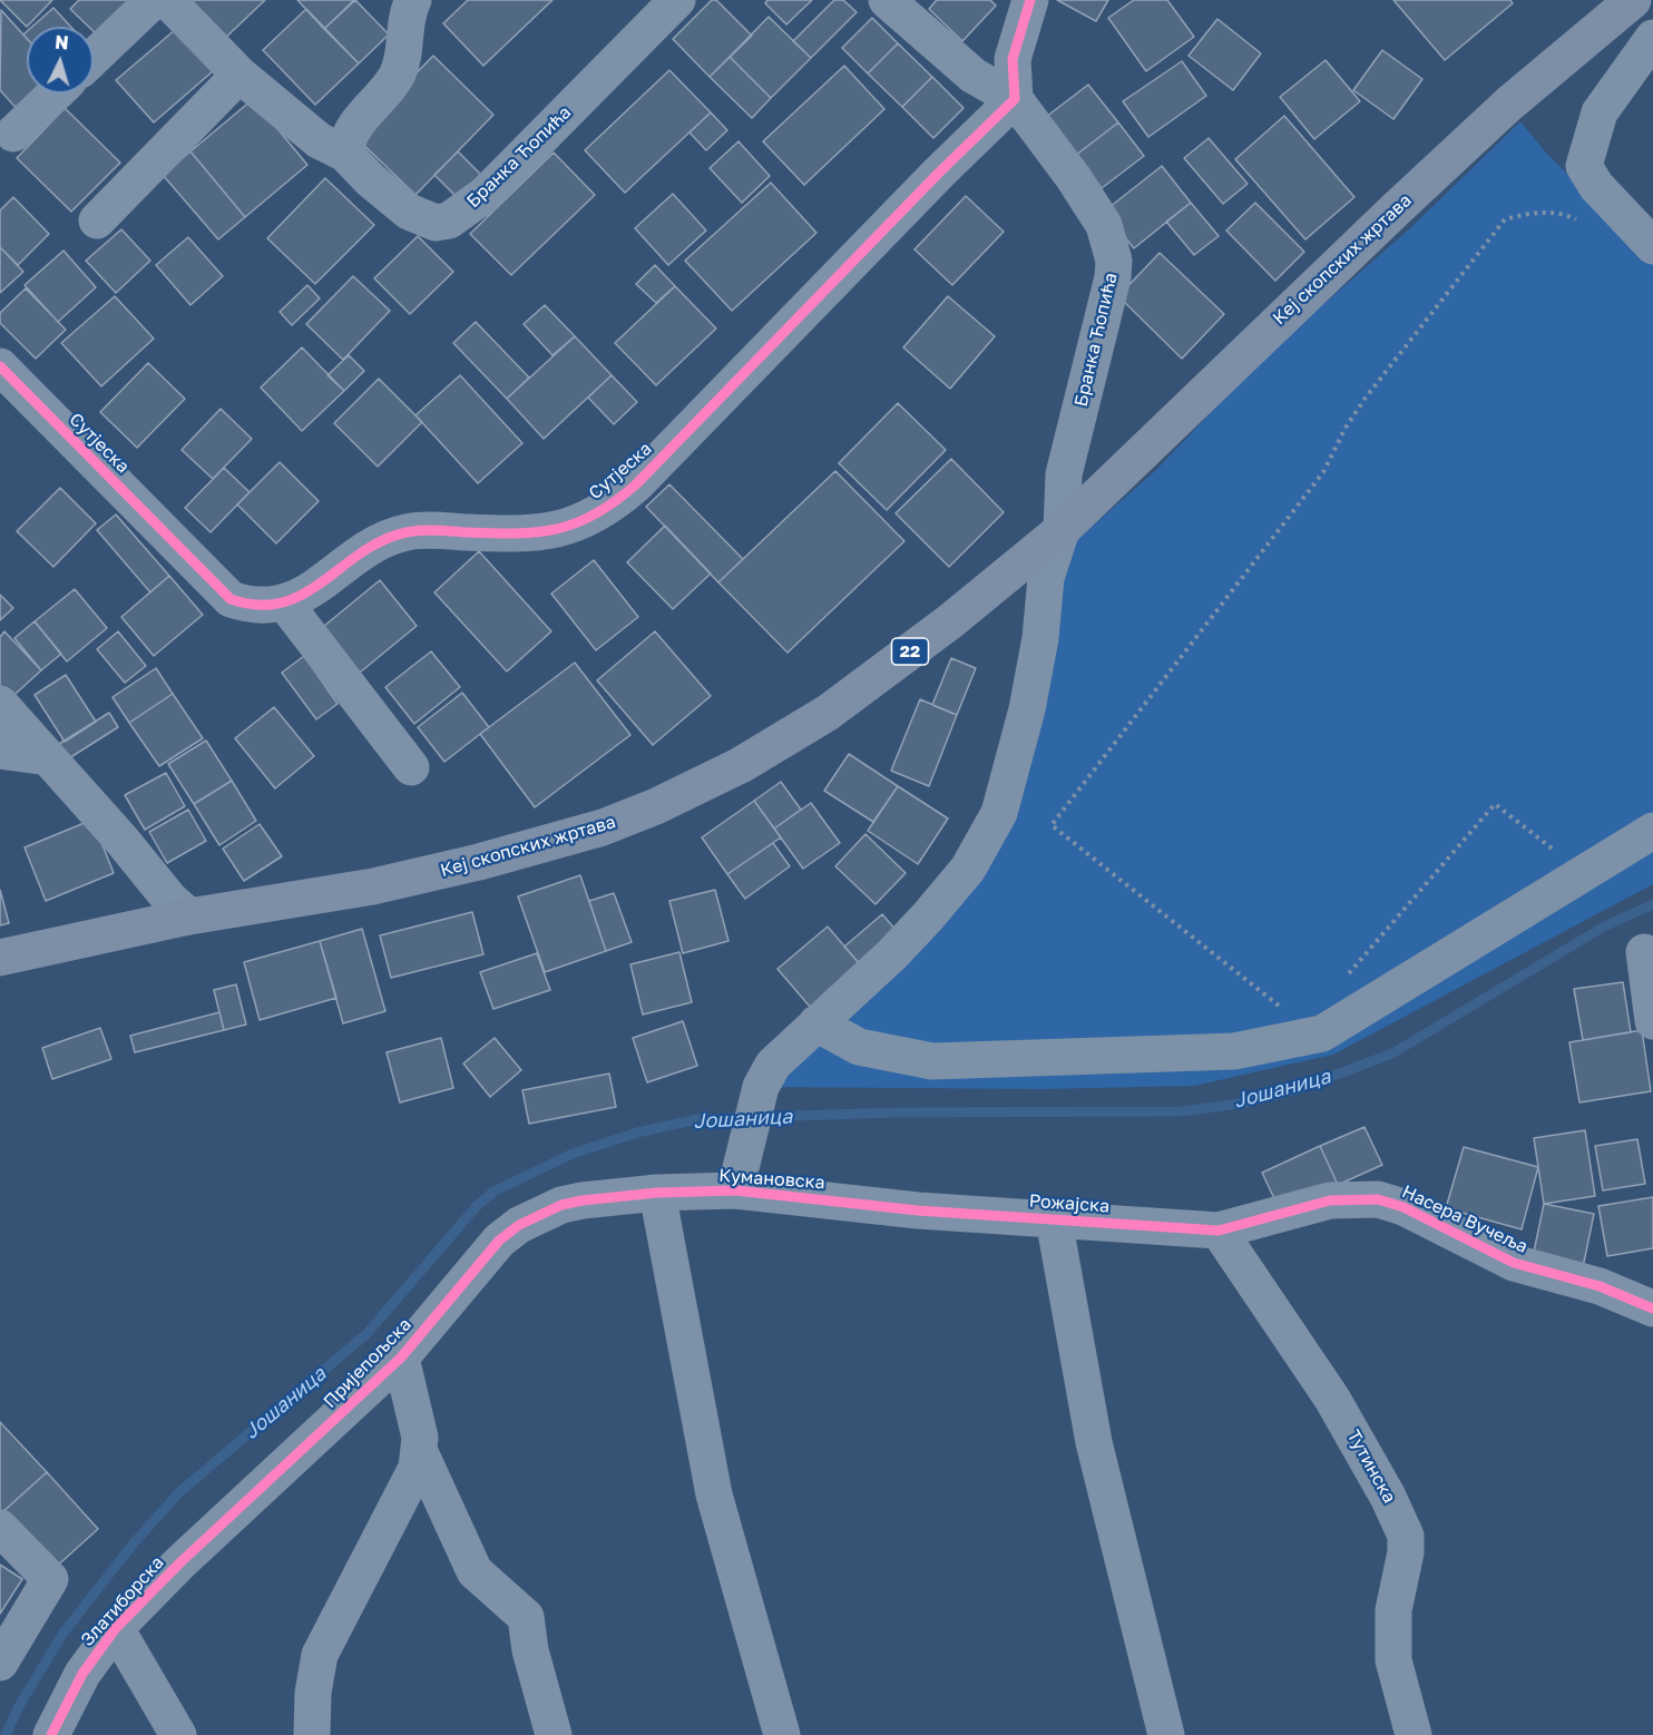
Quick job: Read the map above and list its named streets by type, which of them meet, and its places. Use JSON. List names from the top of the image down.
{
  "streets": {
    "main road": ["Кеј скопских жртава", "22"],
    "street": [
      "Бранка Ћопића",
      "Сутјеска",
      "Кумановска",
      "Рожајска",
      "Насера Вучеља",
      "Пријепољска",
      "Тутинска",
      "Златиборска"
    ]
  },
  "crossings": [
    ["Бранка Ћопића", "Кеј скопских жртава"],
    ["Бранка Ћопића", "Сутјеска"],
    ["Кеј скопских жртава", "Кумановска"],
    ["Кумановска", "Рожајска"],
    ["Кумановска", "Пријепољска"],
    ["Рожајска", "Насера Вучеља"],
    ["Рожајска", "Тутинска"],
    ["Насера Вучеља", "Тутинска"],
    ["Пријепољска", "Златиборска"]
  ],
  "water": ["Јошаница"],
  "north": "top"
}
